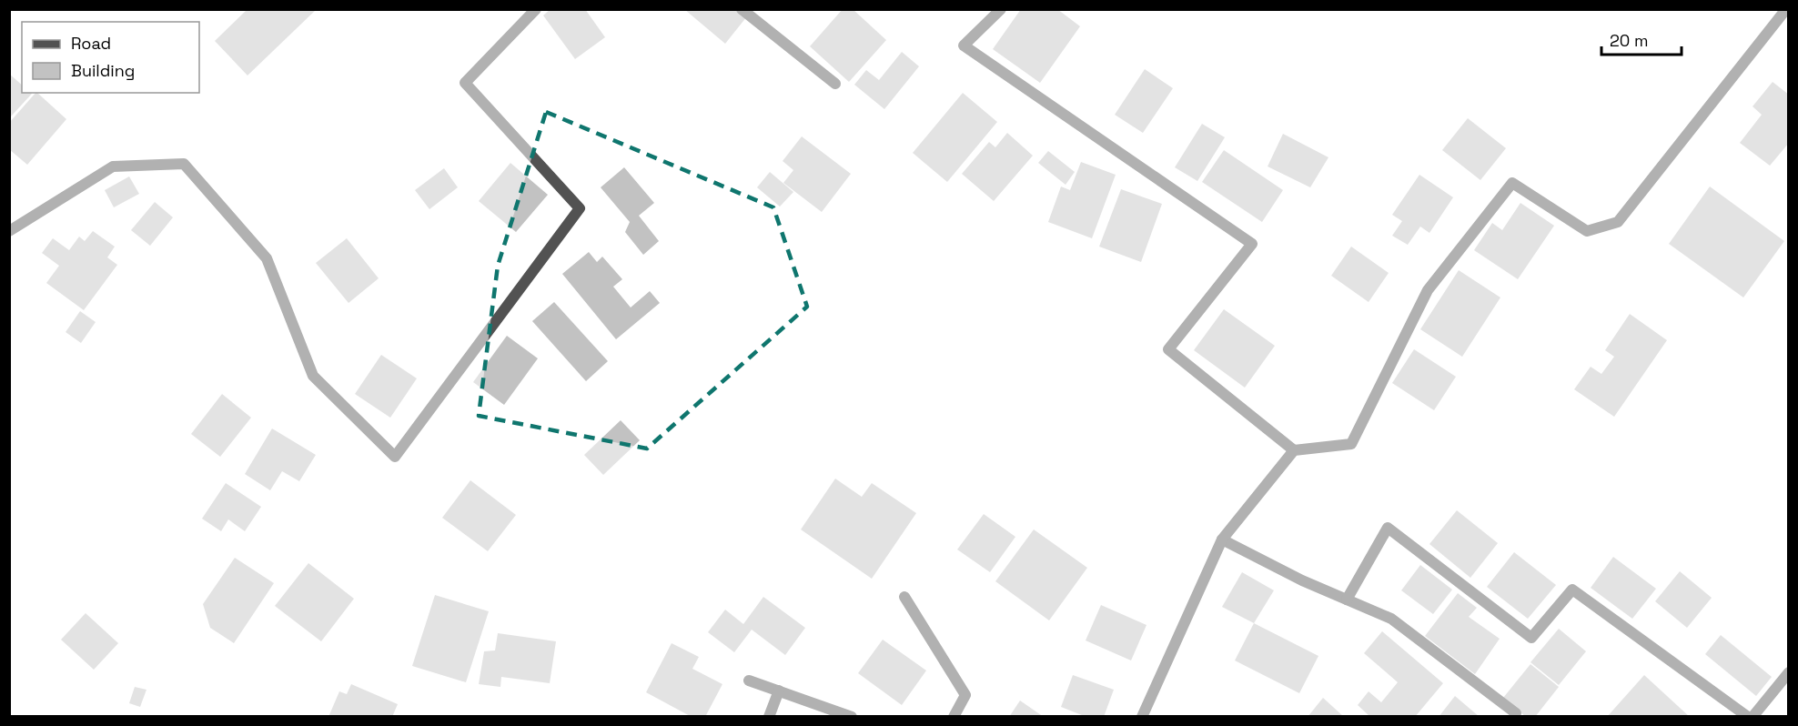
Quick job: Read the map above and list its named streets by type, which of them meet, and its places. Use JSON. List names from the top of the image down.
{
  "legend": ["Road", "Building"],
  "scale_bar": "20 m"
}
